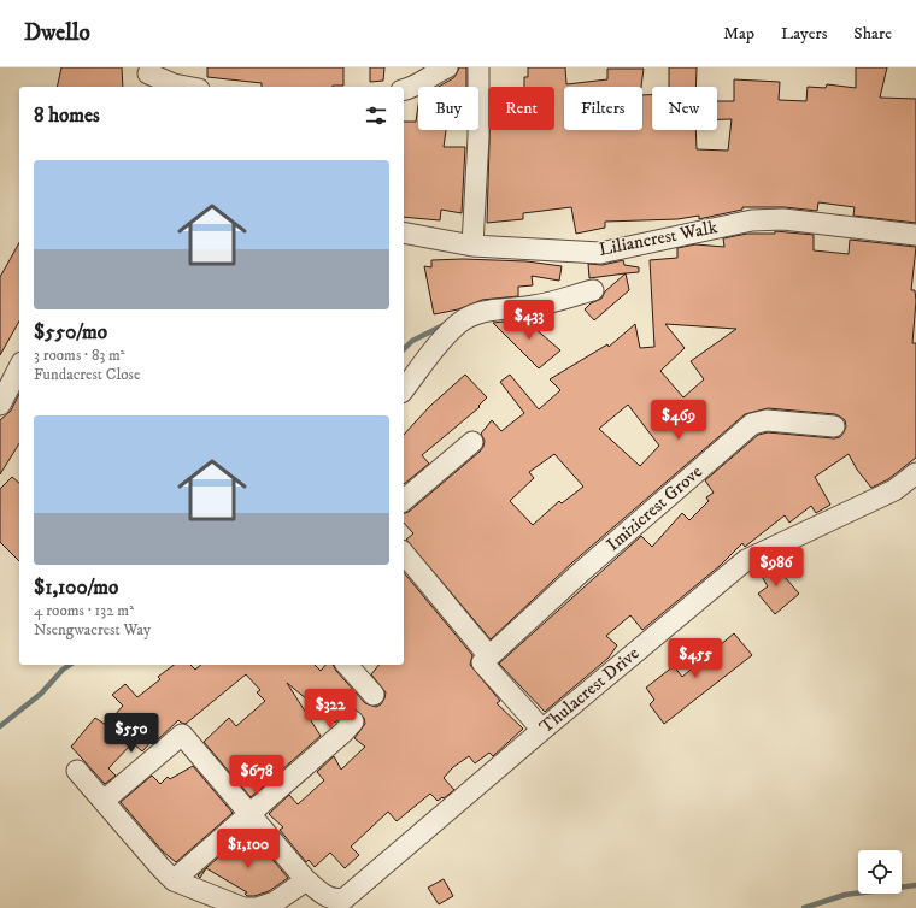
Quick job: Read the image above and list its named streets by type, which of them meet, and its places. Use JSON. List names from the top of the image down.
{
  "streets": {
    "street": ["Liliancrest Walk", "Imizicrest Grove", "Thulacrest Drive"]
  },
  "page": {
    "header": "Dwello",
    "nav": ["Map", "Layers", "Share"],
    "chip": [
      "Buy",
      "Rent",
      "Filters",
      "New"
    ],
    "heading": "8 homes",
    "list": [
      {
        "name": "$550/mo",
        "note": "3 rooms · 83 m² · Fundacrest Close"
      },
      {
        "name": "$1,100/mo",
        "note": "4 rooms · 132 m² · Nsengwacrest Way"
      }
    ],
    "price": [
      "$433",
      "$469",
      "$986",
      "$455",
      "$322",
      "$550",
      "$678",
      "$1,100"
    ]
  }
}
